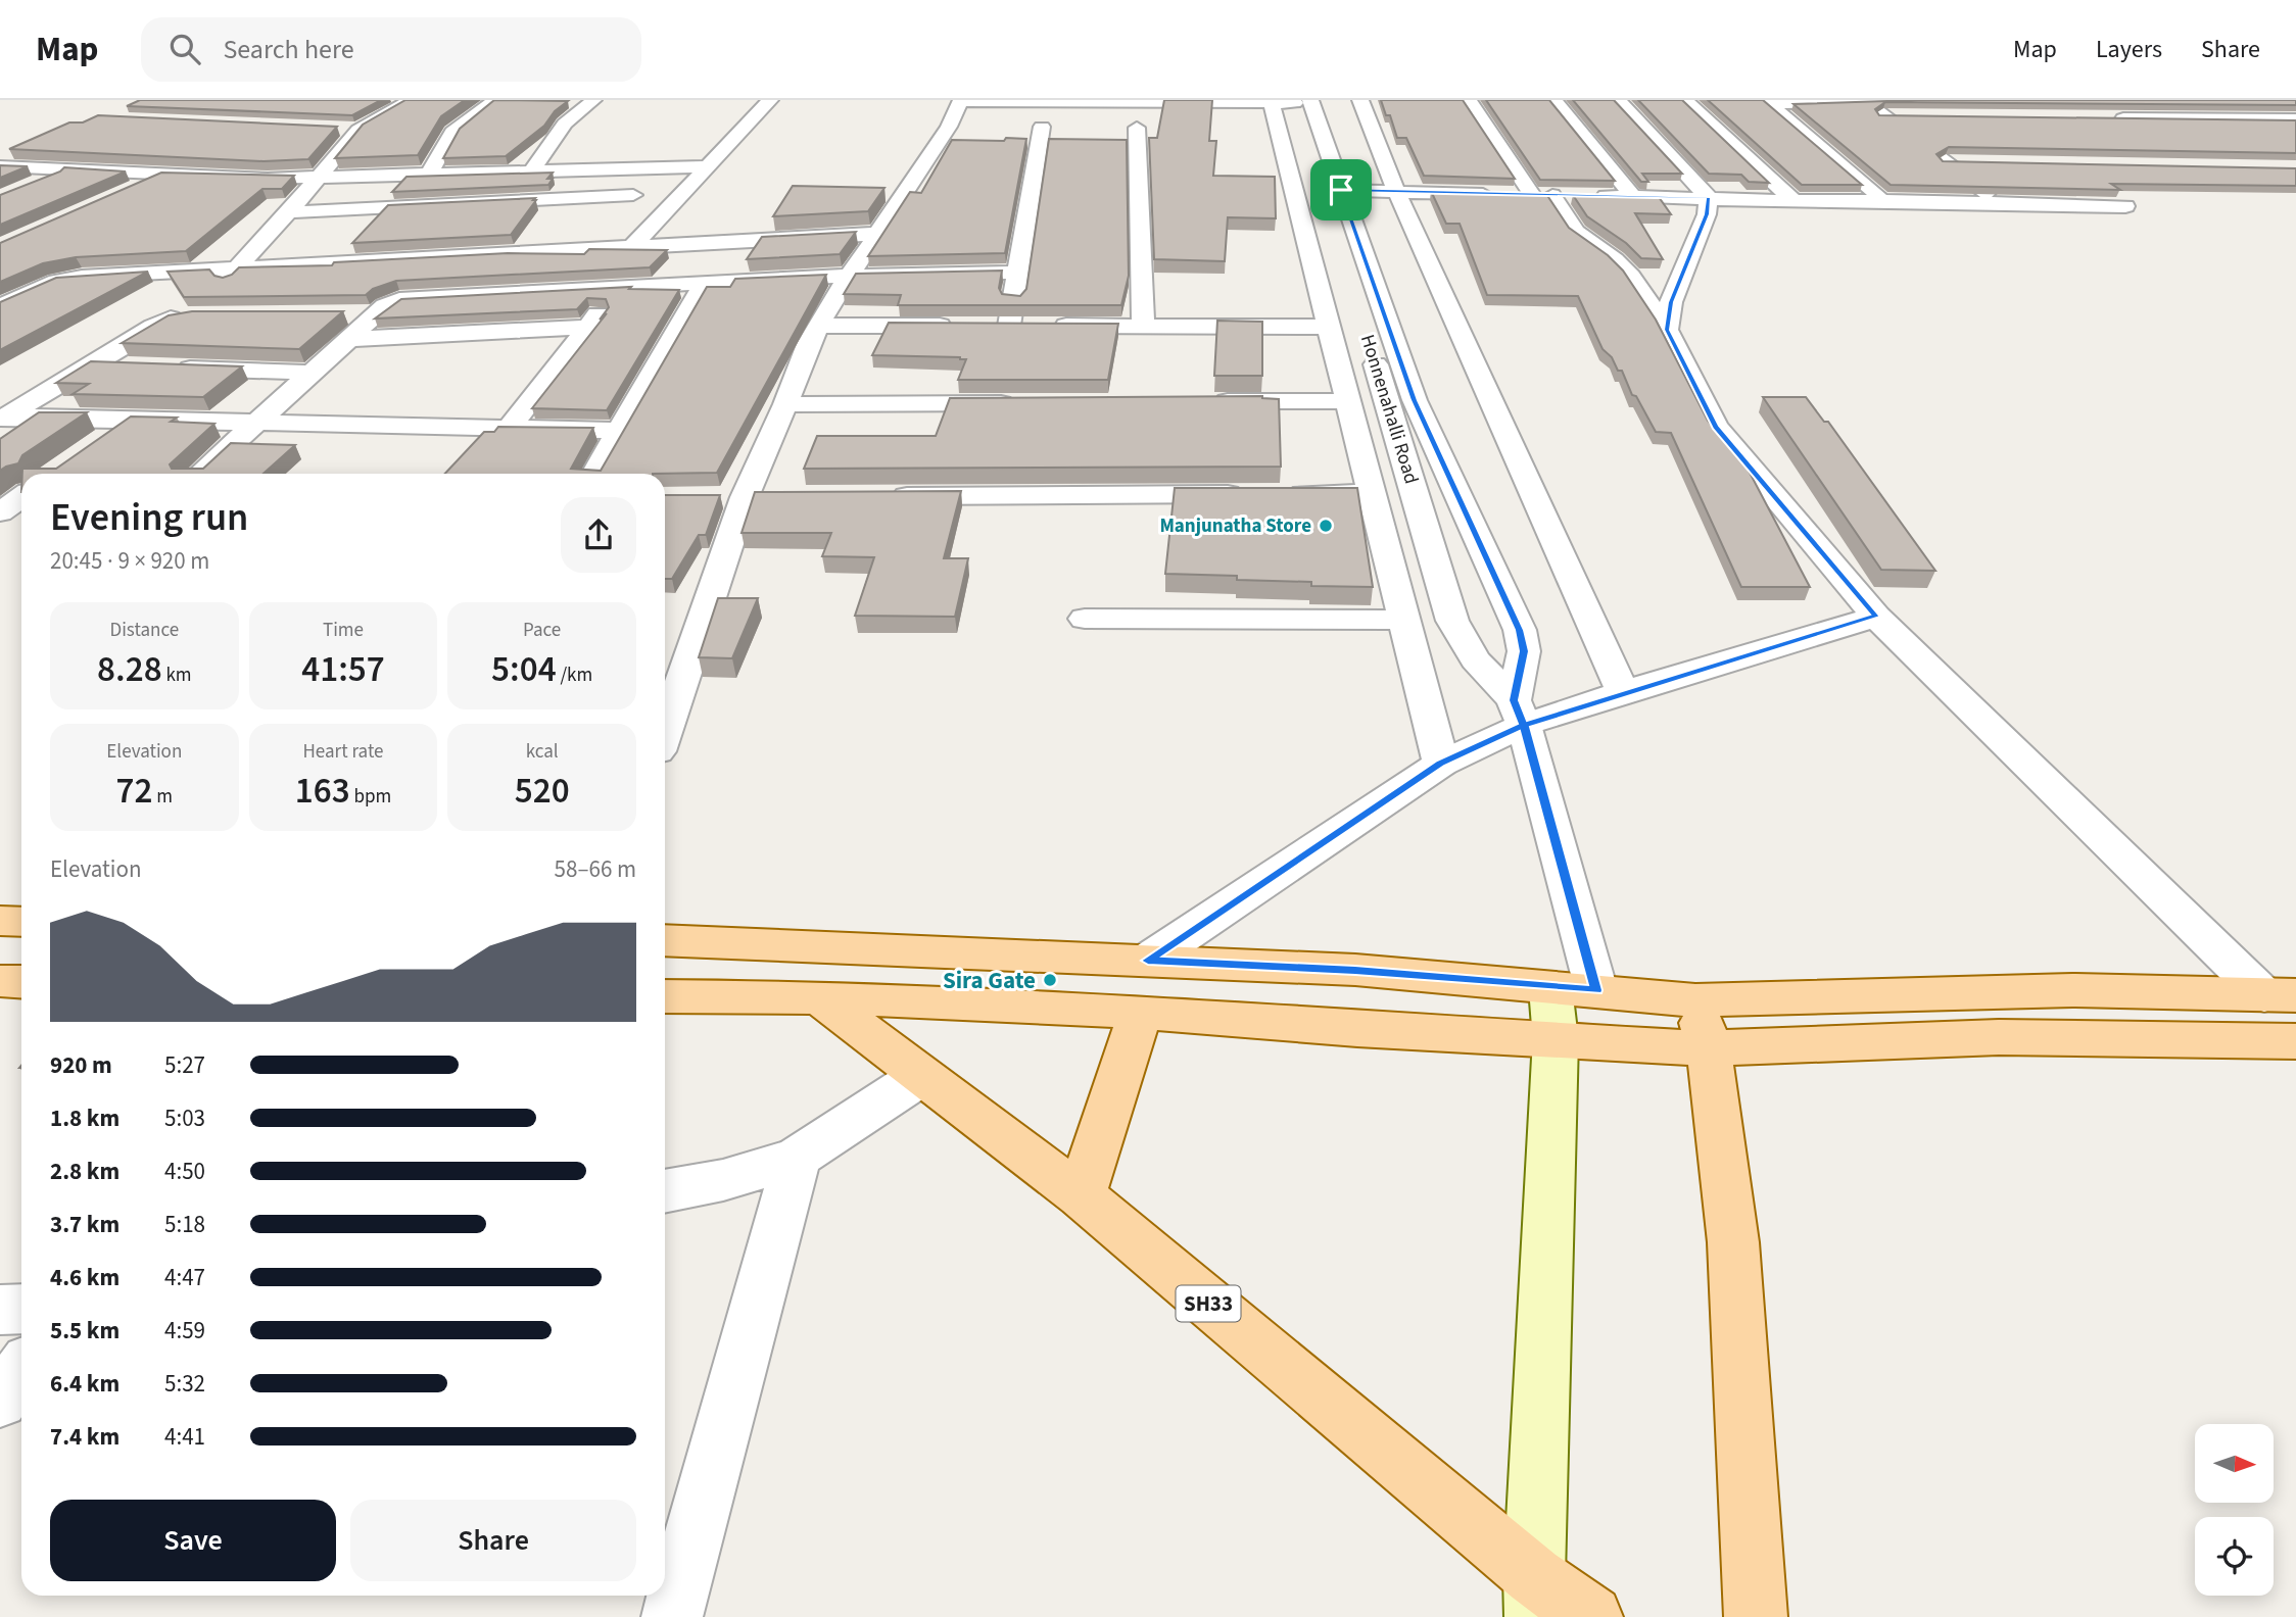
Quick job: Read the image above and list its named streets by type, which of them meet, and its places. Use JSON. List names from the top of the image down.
{
  "streets": {
    "main road": ["SH33"],
    "street": ["Honnenahalli Road"]
  },
  "places": ["Manjunatha Store", "Sira Gate"],
  "north": "right",
  "page": {
    "header": "Map",
    "search": "Search here",
    "nav": ["Map", "Layers", "Share"],
    "heading": ["Evening run", "20:45 · 9 × 920 m"],
    "stats": [
      ["Distance", "8.28 km"],
      ["Time", "41:57"],
      ["Pace", "5:04 /km"],
      ["Elevation", "72 m"],
      ["Heart rate", "163 bpm"],
      ["kcal", "520"]
    ],
    "chart": ["Elevation", "58–66 m"],
    "list": [
      {
        "name": "920 m",
        "note": "5:27"
      },
      {
        "name": "1.8 km",
        "note": "5:03"
      },
      {
        "name": "2.8 km",
        "note": "4:50"
      },
      {
        "name": "3.7 km",
        "note": "5:18"
      },
      {
        "name": "4.6 km",
        "note": "4:47"
      },
      {
        "name": "5.5 km",
        "note": "4:59"
      },
      {
        "name": "6.4 km",
        "note": "5:32"
      },
      {
        "name": "7.4 km",
        "note": "4:41"
      }
    ],
    "buttons": ["Save", "Share"]
  }
}
